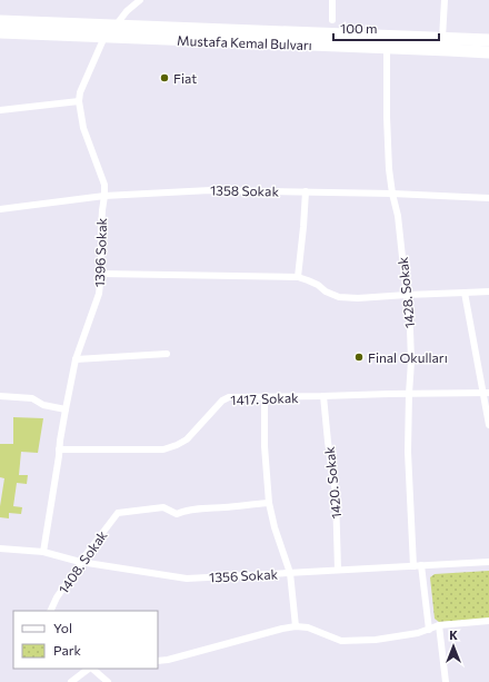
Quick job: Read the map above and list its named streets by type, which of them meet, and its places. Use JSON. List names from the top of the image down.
{
  "streets": {
    "highway": ["Mustafa Kemal Bulvarı"],
    "street": [
      "1358 Sokak",
      "1396 Sokak",
      "1428. Sokak",
      "1417. Sokak",
      "1420. Sokak",
      "1408. Sokak",
      "1356 Sokak"
    ]
  },
  "crossings": [
    ["Mustafa Kemal Bulvarı", "1396 Sokak"],
    ["Mustafa Kemal Bulvarı", "1428. Sokak"],
    ["1358 Sokak", "1396 Sokak"],
    ["1358 Sokak", "1428. Sokak"],
    ["1396 Sokak", "1417. Sokak"],
    ["1396 Sokak", "1356 Sokak"],
    ["1428. Sokak", "1417. Sokak"],
    ["1428. Sokak", "1356 Sokak"],
    ["1417. Sokak", "1420. Sokak"],
    ["1420. Sokak", "1356 Sokak"],
    ["1408. Sokak", "1356 Sokak"]
  ],
  "places": ["Fiat", "Final Okulları"],
  "legend": ["Yol", "Park"],
  "scale_bar": "100 m",
  "north": "top"
}
